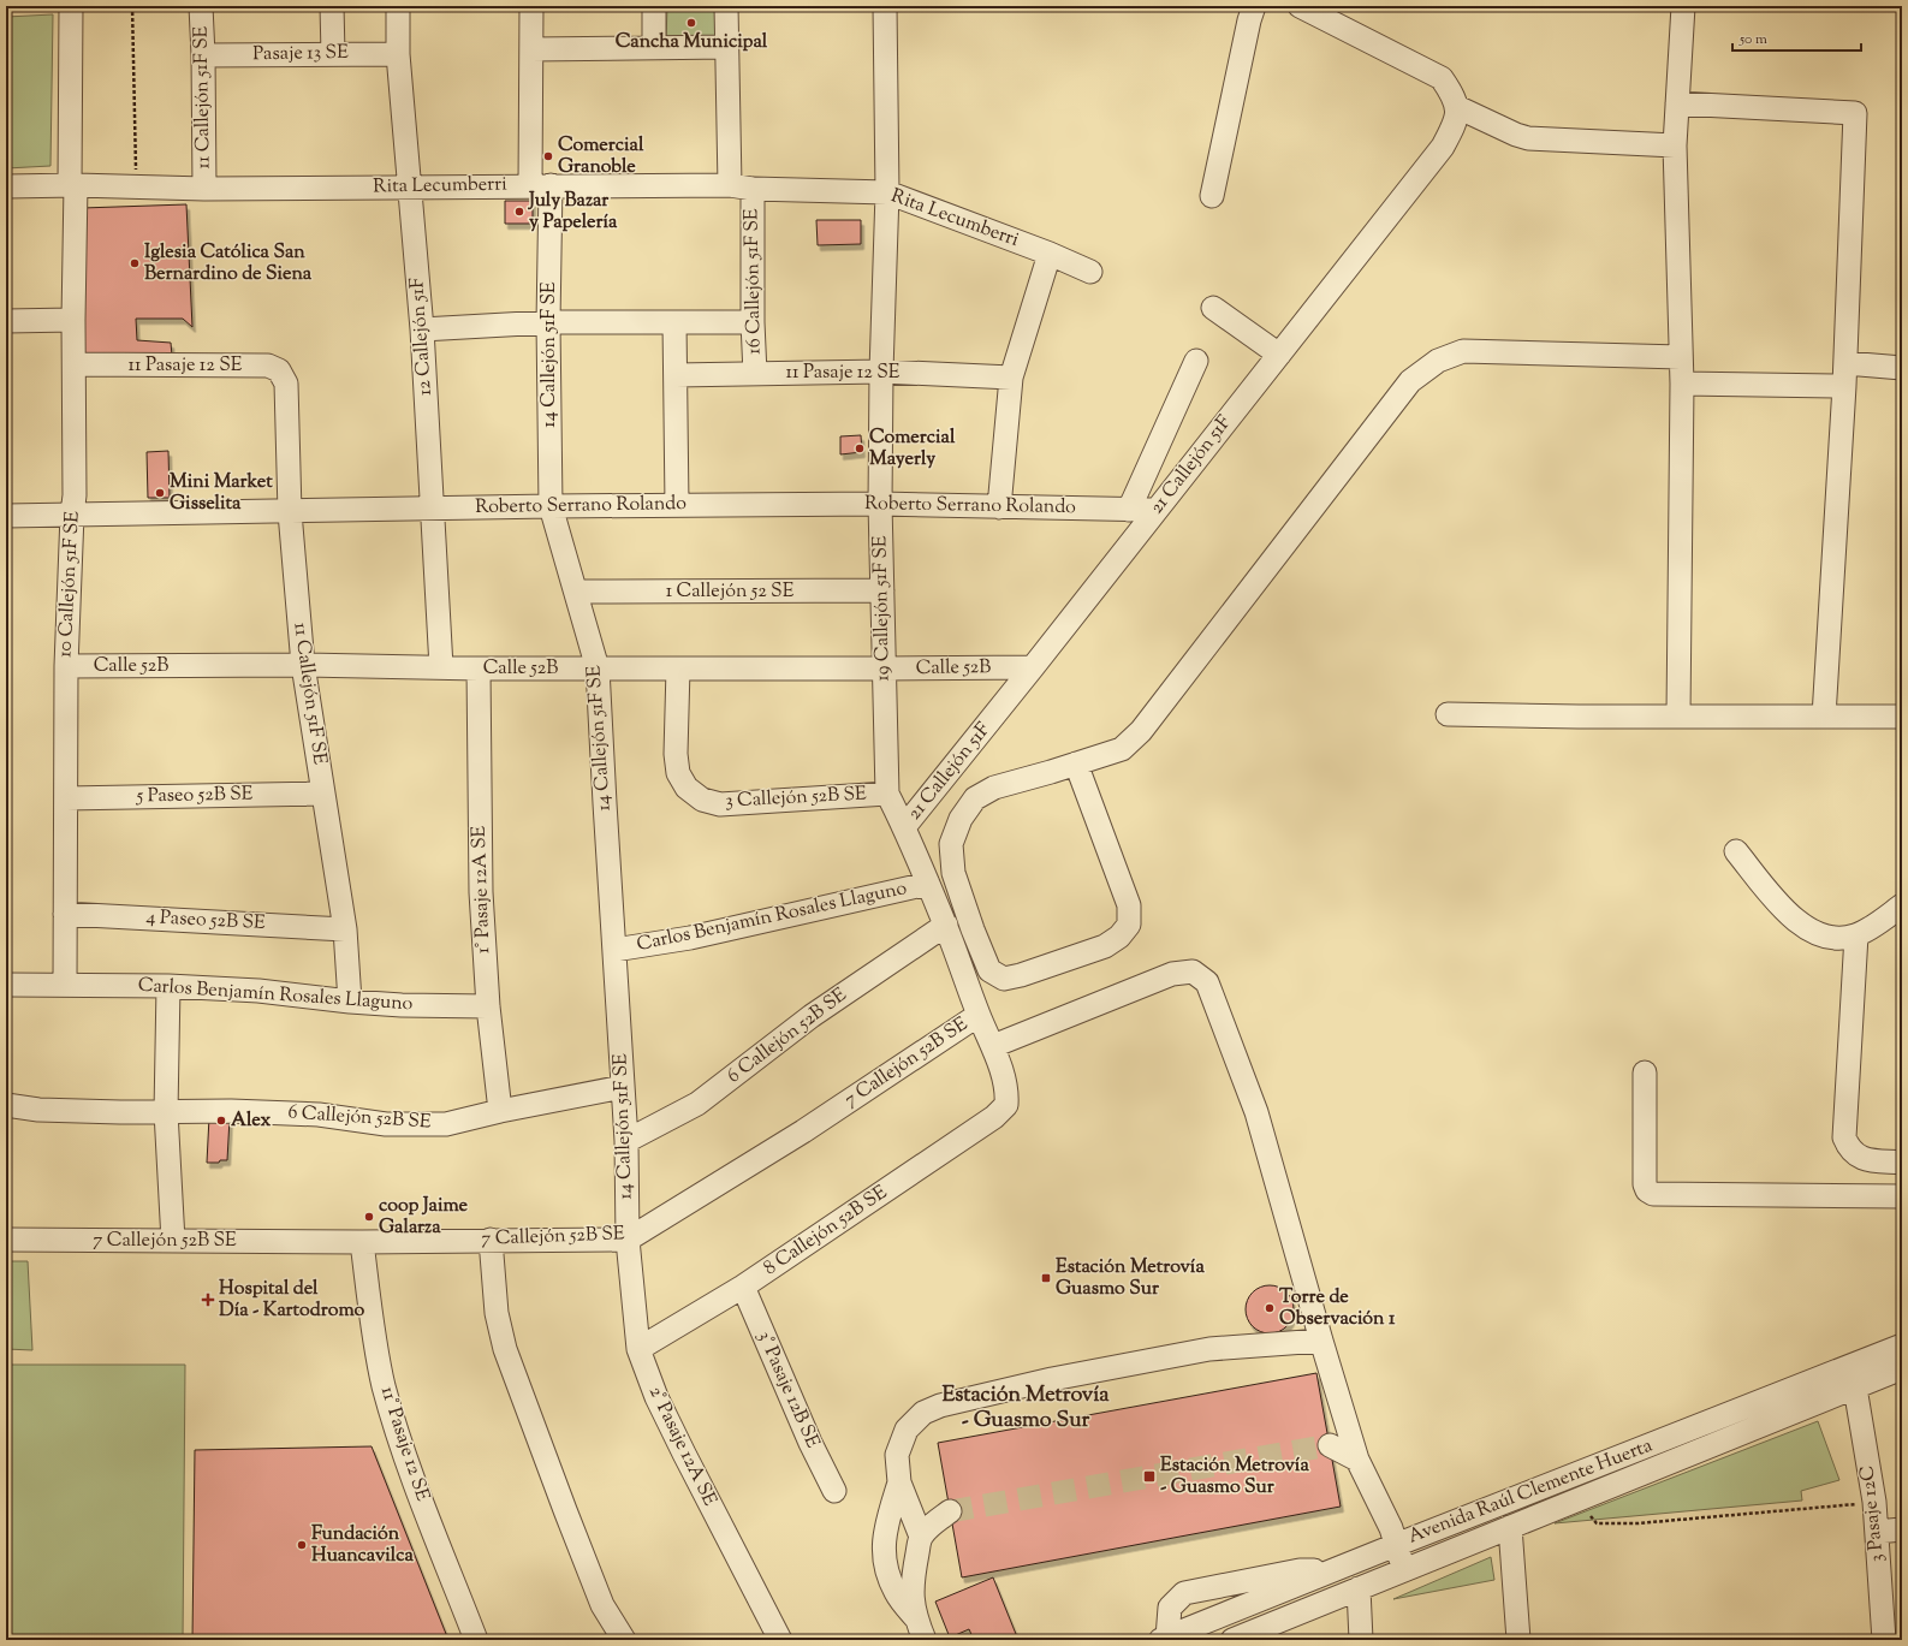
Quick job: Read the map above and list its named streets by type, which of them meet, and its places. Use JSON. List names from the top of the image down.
{
  "streets": {
    "street": [
      "Pasaje 13 SE",
      "11 Callejón 51F SE",
      "Rita Lecumberri",
      "16 Callejón 51F SE",
      "12 Callejón 51F",
      "14 Callejón 51F SE",
      "11 Pasaje 12 SE",
      "21 Callejón 51F",
      "Roberto Serrano Rolando",
      "10 Callejón 51F SE",
      "1 Callejón 52 SE",
      "19 Callejón 51F SE",
      "Calle 52B",
      "5 Paseo 52B SE",
      "3 Callejón 52B SE",
      "1° Pasaje 12A SE",
      "Carlos Benjamín Rosales Llaguno",
      "4 Paseo 52B SE",
      "6 Callejón 52B SE",
      "7 Callejón 52B SE",
      "8 Callejón 52B SE",
      "3° Pasaje 12B SE",
      "11° Pasaje 12 SE",
      "2° Pasaje 12A SE",
      "Avenida Raúl Clemente Huerta",
      "3 Pasaje 12C"
    ]
  },
  "crossings": [
    ["Pasaje 13 SE", "11 Callejón 51F SE"],
    ["Pasaje 13 SE", "12 Callejón 51F"],
    ["11 Callejón 51F SE", "Rita Lecumberri"],
    ["11 Callejón 51F SE", "11 Pasaje 12 SE"],
    ["11 Callejón 51F SE", "Roberto Serrano Rolando"],
    ["11 Callejón 51F SE", "Calle 52B"],
    ["11 Callejón 51F SE", "5 Paseo 52B SE"],
    ["11 Callejón 51F SE", "Carlos Benjamín Rosales Llaguno"],
    ["11 Callejón 51F SE", "4 Paseo 52B SE"],
    ["Rita Lecumberri", "16 Callejón 51F SE"],
    ["Rita Lecumberri", "12 Callejón 51F"],
    ["Rita Lecumberri", "14 Callejón 51F SE"],
    ["Rita Lecumberri", "10 Callejón 51F SE"],
    ["Rita Lecumberri", "19 Callejón 51F SE"],
    ["16 Callejón 51F SE", "11 Pasaje 12 SE"],
    ["12 Callejón 51F", "Roberto Serrano Rolando"],
    ["12 Callejón 51F", "Calle 52B"],
    ["14 Callejón 51F SE", "Roberto Serrano Rolando"],
    ["14 Callejón 51F SE", "1 Callejón 52 SE"],
    ["14 Callejón 51F SE", "Calle 52B"],
    ["14 Callejón 51F SE", "Carlos Benjamín Rosales Llaguno"],
    ["14 Callejón 51F SE", "6 Callejón 52B SE"],
    ["14 Callejón 51F SE", "7 Callejón 52B SE"],
    ["14 Callejón 51F SE", "2° Pasaje 12A SE"],
    ["11 Pasaje 12 SE", "10 Callejón 51F SE"],
    ["11 Pasaje 12 SE", "19 Callejón 51F SE"],
    ["21 Callejón 51F", "Roberto Serrano Rolando"],
    ["21 Callejón 51F", "19 Callejón 51F SE"],
    ["21 Callejón 51F", "Calle 52B"],
    ["Roberto Serrano Rolando", "10 Callejón 51F SE"],
    ["Roberto Serrano Rolando", "19 Callejón 51F SE"],
    ["10 Callejón 51F SE", "Calle 52B"],
    ["10 Callejón 51F SE", "5 Paseo 52B SE"],
    ["10 Callejón 51F SE", "Carlos Benjamín Rosales Llaguno"],
    ["10 Callejón 51F SE", "4 Paseo 52B SE"],
    ["1 Callejón 52 SE", "19 Callejón 51F SE"],
    ["19 Callejón 51F SE", "Calle 52B"],
    ["19 Callejón 51F SE", "3 Callejón 52B SE"],
    ["19 Callejón 51F SE", "Carlos Benjamín Rosales Llaguno"],
    ["19 Callejón 51F SE", "6 Callejón 52B SE"],
    ["19 Callejón 51F SE", "7 Callejón 52B SE"],
    ["19 Callejón 51F SE", "8 Callejón 52B SE"],
    ["Calle 52B", "3 Callejón 52B SE"],
    ["Calle 52B", "1° Pasaje 12A SE"],
    ["1° Pasaje 12A SE", "Carlos Benjamín Rosales Llaguno"],
    ["1° Pasaje 12A SE", "6 Callejón 52B SE"],
    ["7 Callejón 52B SE", "11° Pasaje 12 SE"],
    ["7 Callejón 52B SE", "2° Pasaje 12A SE"],
    ["8 Callejón 52B SE", "3° Pasaje 12B SE"],
    ["8 Callejón 52B SE", "2° Pasaje 12A SE"],
    ["Avenida Raúl Clemente Huerta", "3 Pasaje 12C"]
  ],
  "districts": ["Estación Metrovía - Guasmo Sur"],
  "places": {
    "other": [
      "Cancha Municipal",
      "Comercial Granoble",
      "July Bazar y Papelería",
      "Iglesia Católica San Bernardino de Siena",
      "Comercial Mayerly",
      "Mini Market Gisselita",
      "Alex",
      "coop Jaime Galarza",
      "Torre de Observación 1",
      "Fundación Huancavilca"
    ],
    "transit": ["Estación Metrovía Guasmo Sur", "Estación Metrovía - Guasmo Sur"],
    "health": ["Hospital del Día - Kartodromo"]
  },
  "scale_bar": "50 m"
}
